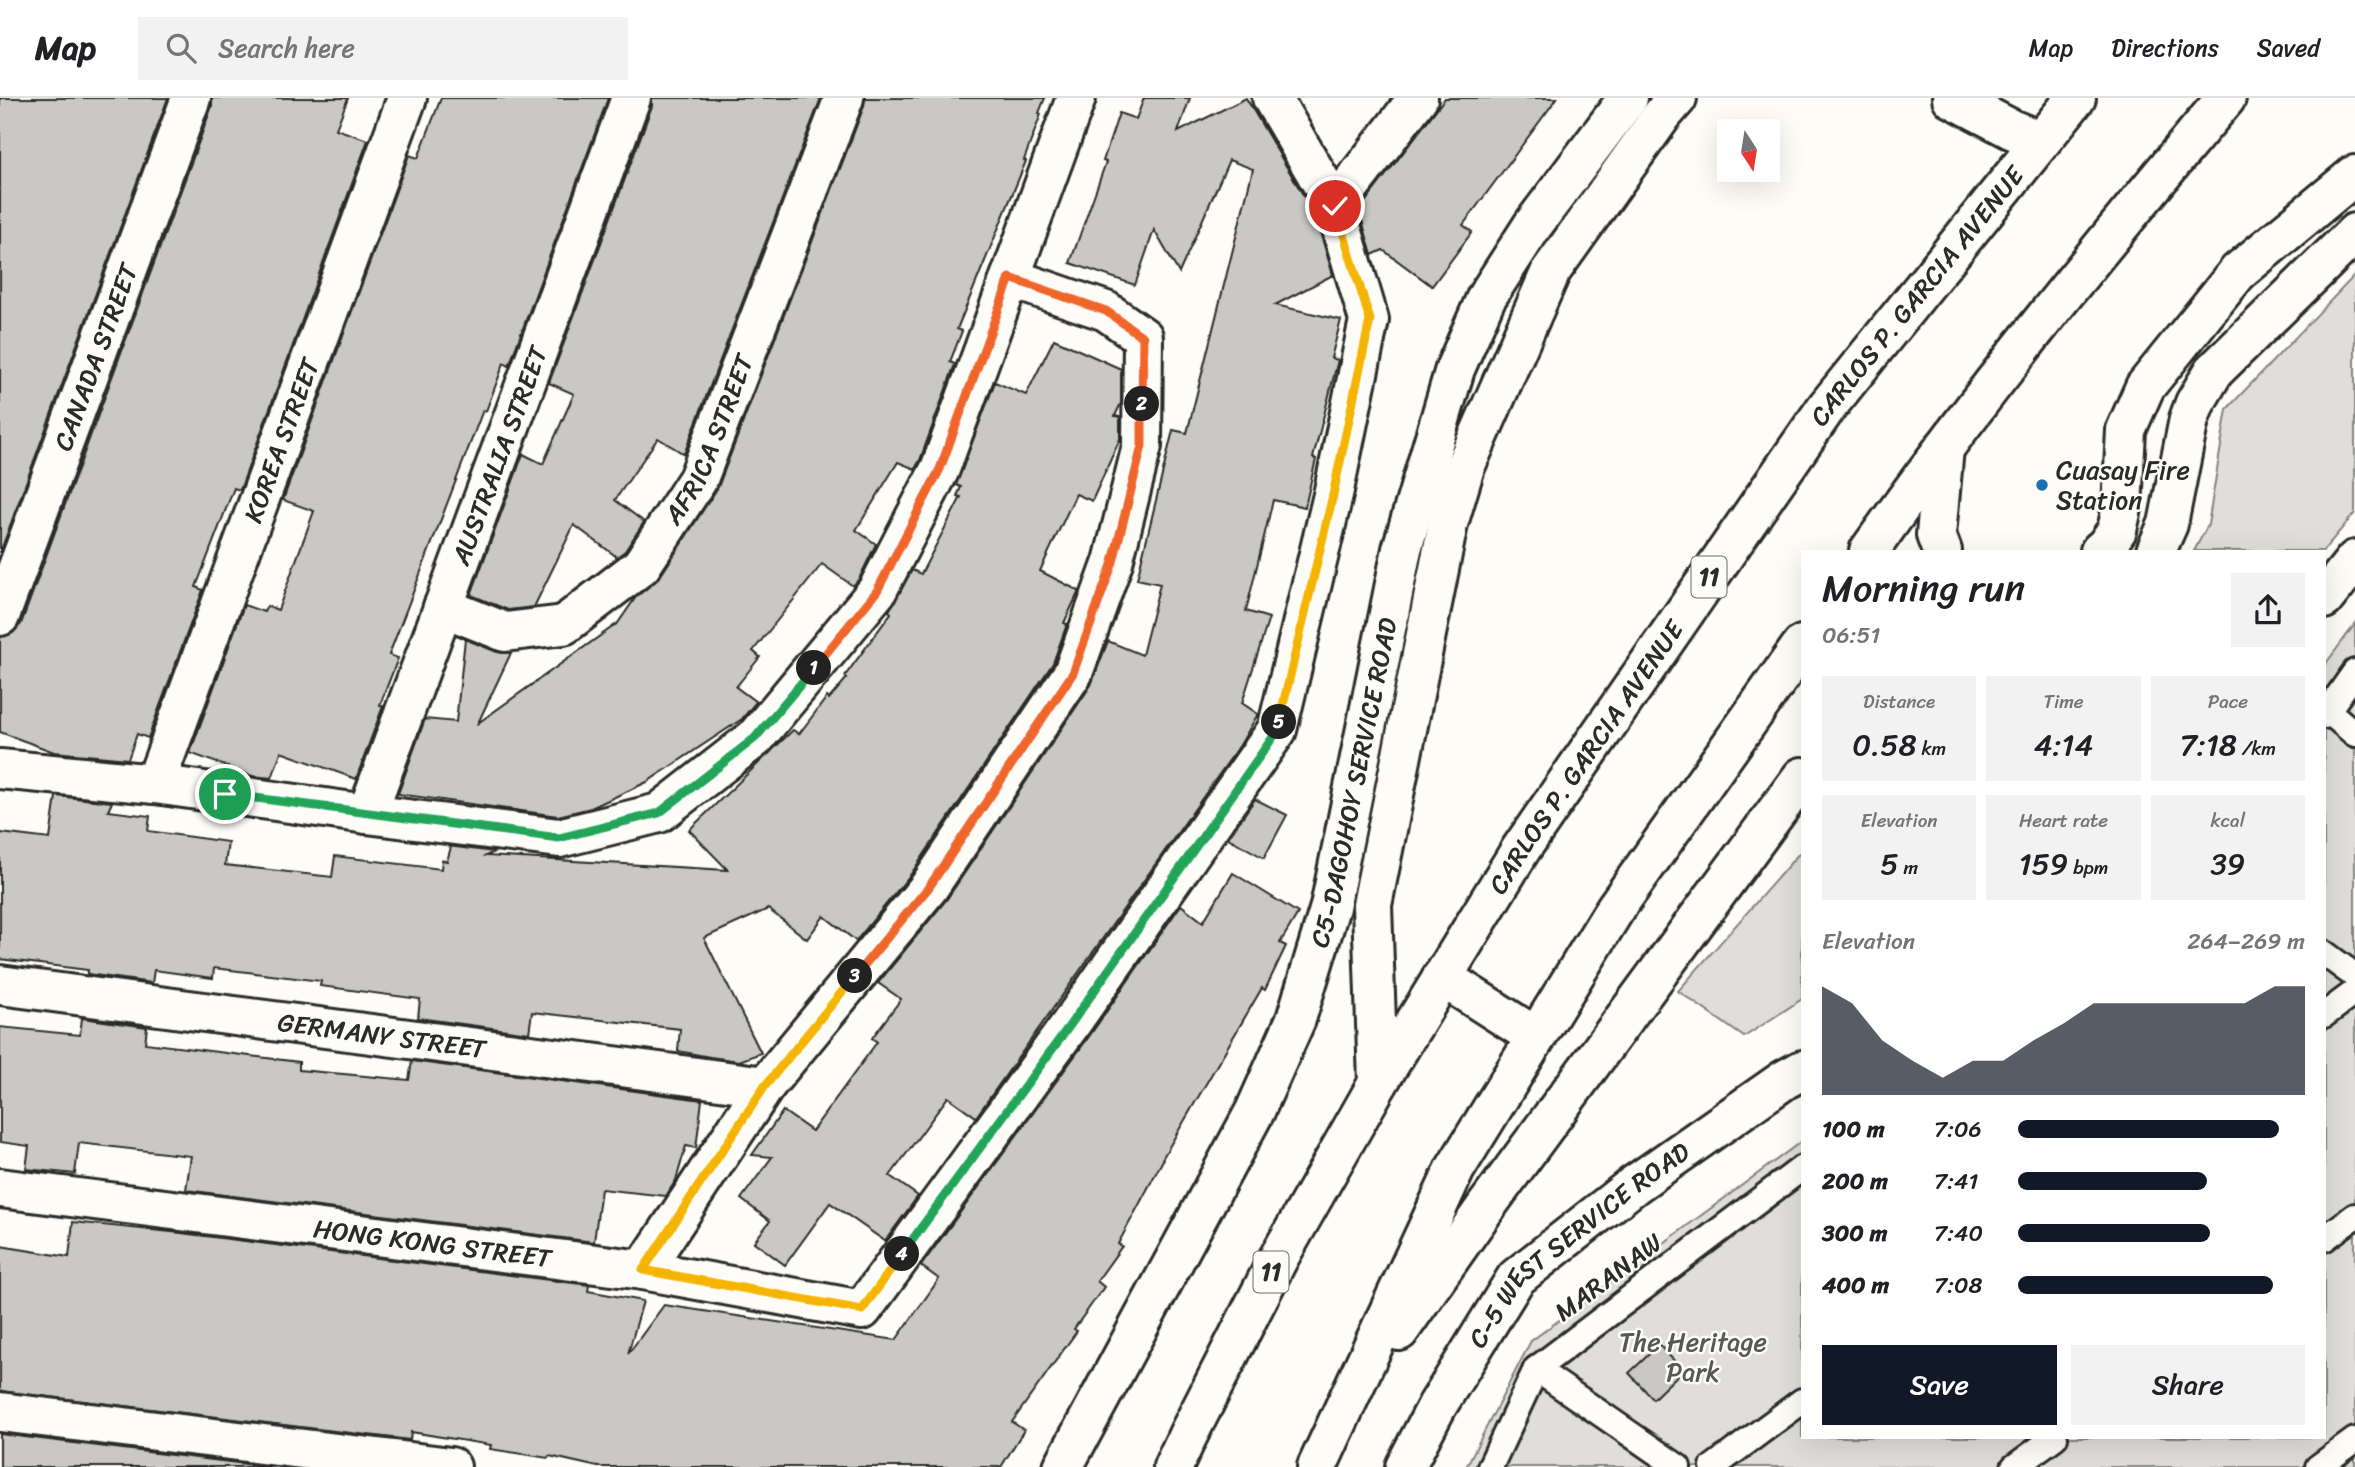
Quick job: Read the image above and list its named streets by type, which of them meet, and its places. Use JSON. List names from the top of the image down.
{
  "streets": {
    "street": [
      "CARLOS P. GARCIA AVENUE",
      "CANADA STREET",
      "AFRICA STREET",
      "KOREA STREET",
      "AUSTRALIA STREET",
      "11",
      "C5-DAGOHOY SERVICE ROAD",
      "GERMANY STREET",
      "HONG KONG STREET",
      "C-5 WEST SERVICE ROAD"
    ],
    "lane": ["MARANAW"]
  },
  "crossings": [
    ["AFRICA STREET", "AUSTRALIA STREET"]
  ],
  "parks": ["The Heritage Park"],
  "places": ["Cuasay Fire Station"],
  "north": "bottom",
  "page": {
    "header": "Map",
    "search": "Search here",
    "nav": ["Map", "Directions", "Saved"],
    "pins": [
      "2",
      "1",
      "5",
      "3",
      "4"
    ],
    "heading": ["Morning run", "06:51"],
    "stats": [
      ["Distance", "0.58 km"],
      ["Time", "4:14"],
      ["Pace", "7:18 /km"],
      ["Elevation", "5 m"],
      ["Heart rate", "159 bpm"],
      ["kcal", "39"]
    ],
    "chart": ["Elevation", "264–269 m"],
    "list": [
      {
        "name": "100 m",
        "note": "7:06"
      },
      {
        "name": "200 m",
        "note": "7:41"
      },
      {
        "name": "300 m",
        "note": "7:40"
      },
      {
        "name": "400 m",
        "note": "7:08"
      }
    ],
    "buttons": ["Save", "Share"]
  }
}
